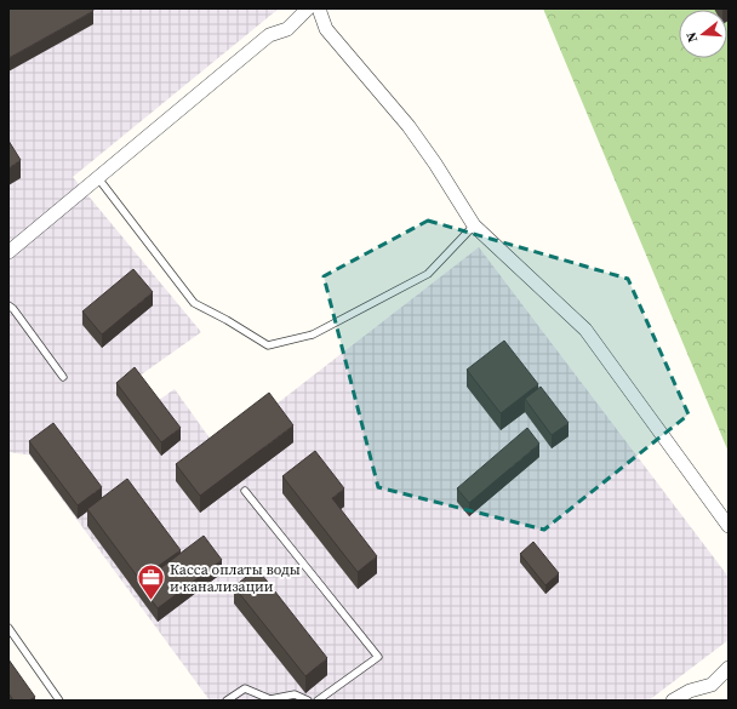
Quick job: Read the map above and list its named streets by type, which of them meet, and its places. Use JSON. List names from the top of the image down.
{
  "places": {
    "office": ["Касса оплаты воды и канализации"]
  },
  "north": "left"
}
